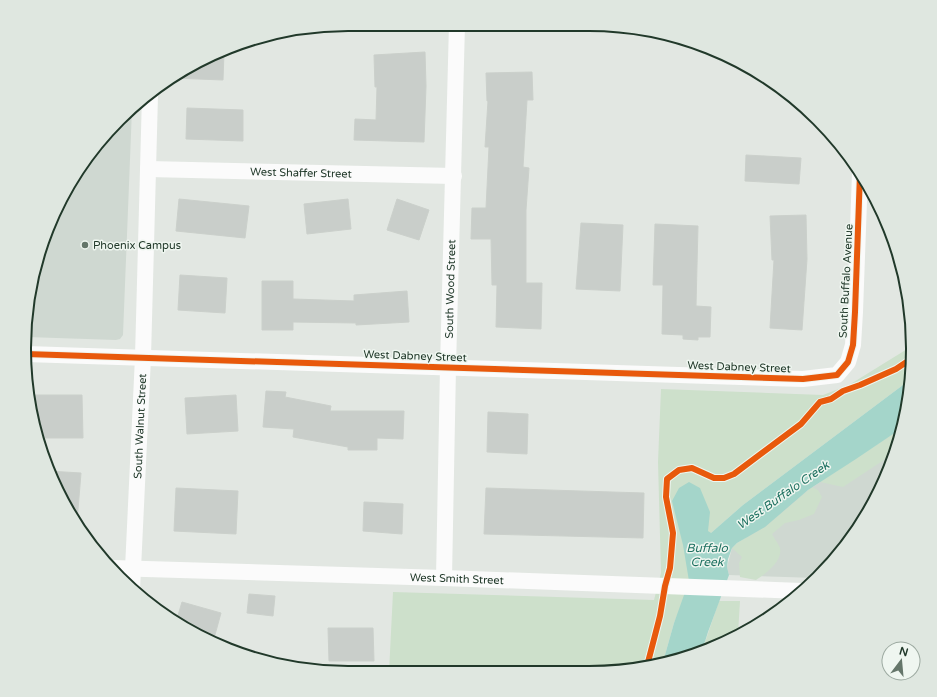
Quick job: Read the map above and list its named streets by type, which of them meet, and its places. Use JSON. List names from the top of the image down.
{
  "streets": {
    "street": [
      "West Shaffer Street",
      "South Buffalo Avenue",
      "South Wood Street",
      "West Dabney Street",
      "South Walnut Street",
      "West Smith Street"
    ]
  },
  "crossings": [
    ["West Shaffer Street", "South Wood Street"],
    ["West Shaffer Street", "South Walnut Street"],
    ["South Buffalo Avenue", "West Dabney Street"],
    ["South Wood Street", "West Dabney Street"],
    ["South Wood Street", "West Smith Street"],
    ["West Dabney Street", "South Walnut Street"],
    ["South Walnut Street", "West Smith Street"]
  ],
  "water": ["West Buffalo Creek", "Buffalo Creek"],
  "places": ["Phoenix Campus"],
  "north": "top"
}
